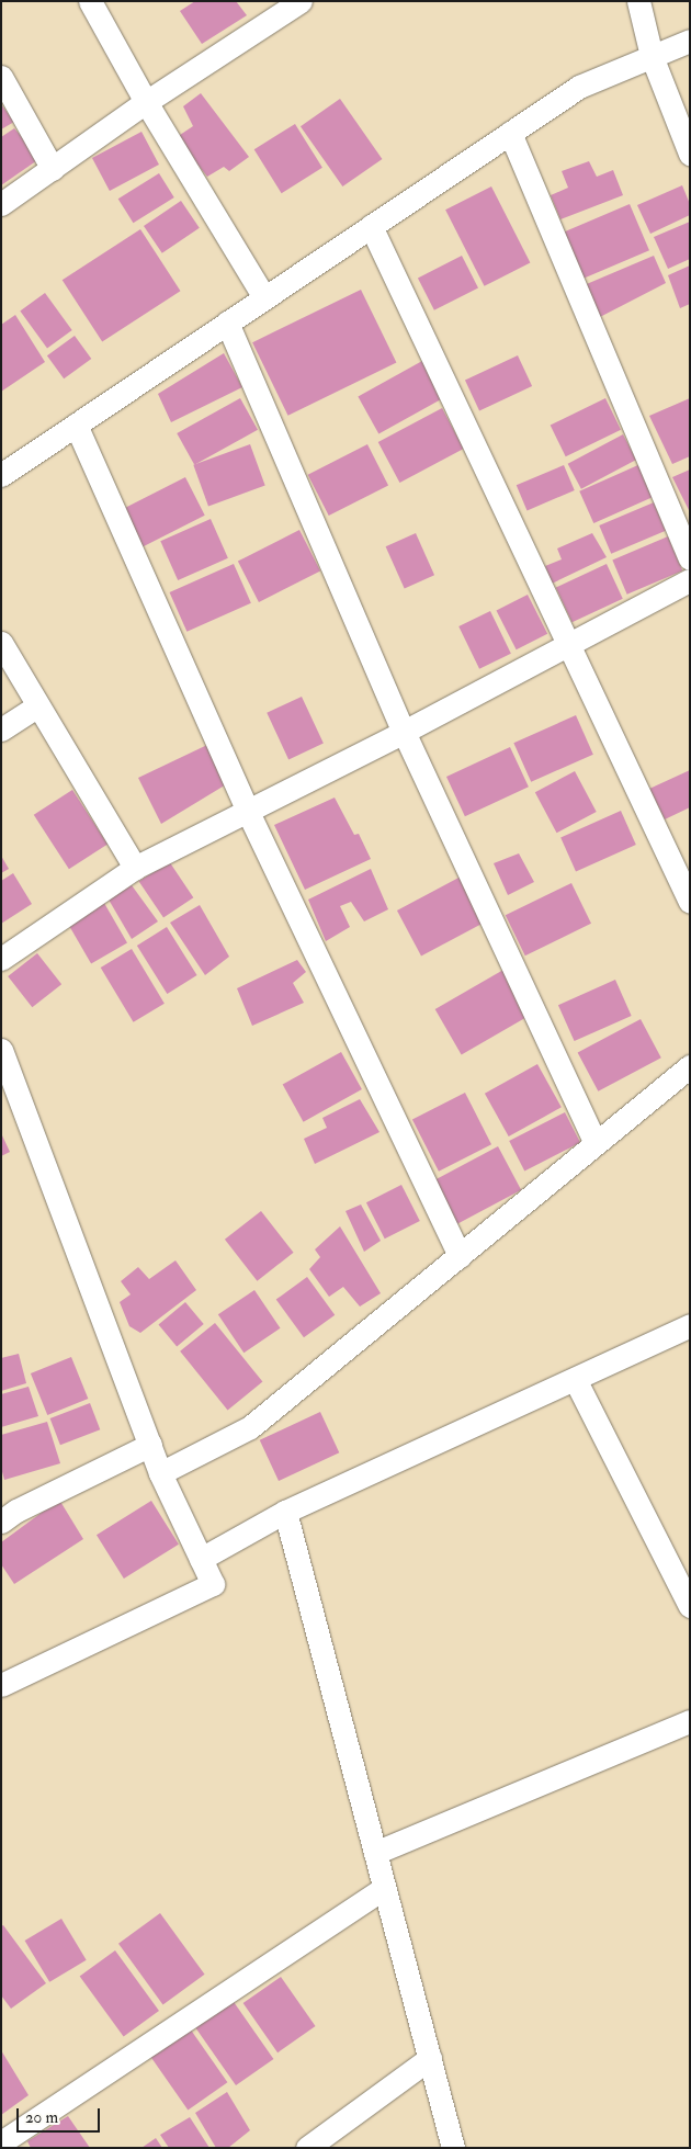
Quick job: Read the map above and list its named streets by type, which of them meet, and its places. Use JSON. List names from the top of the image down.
{
  "scale_bar": "20 m"
}
